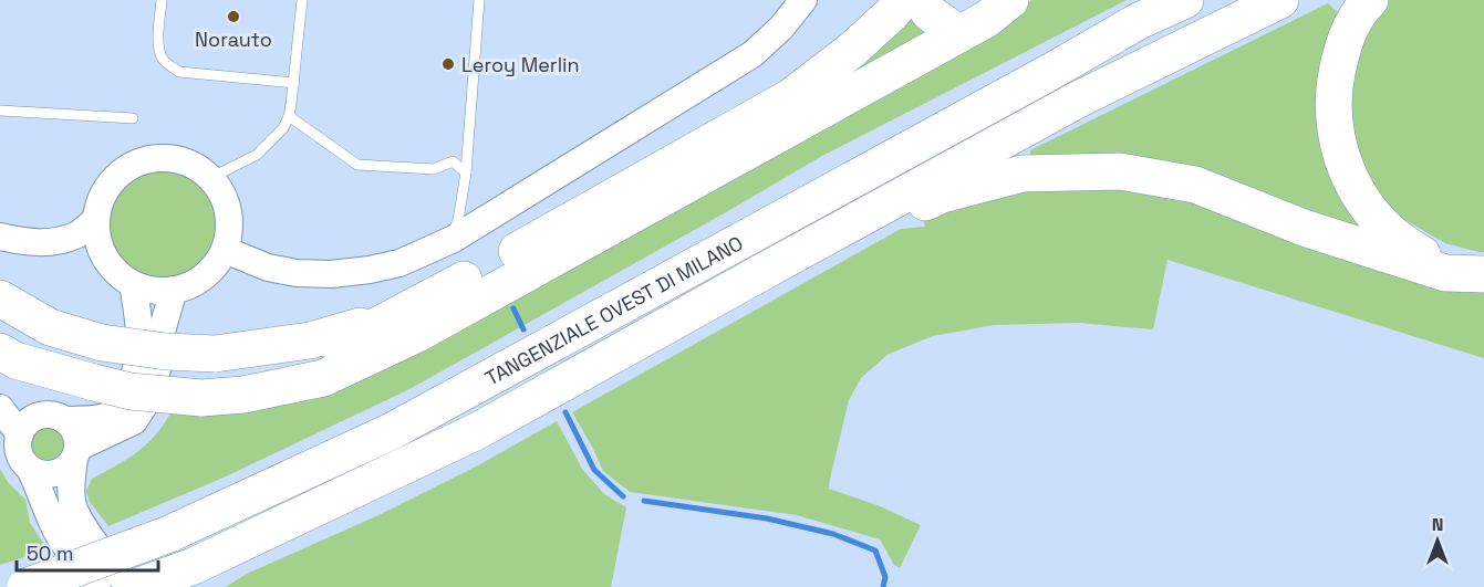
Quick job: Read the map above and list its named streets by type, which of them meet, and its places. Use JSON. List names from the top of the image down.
{
  "streets": {
    "highway": ["TANGENZIALE OVEST DI MILANO"]
  },
  "places": ["Norauto", "Leroy Merlin"],
  "scale_bar": "50 m",
  "north": "top"
}
